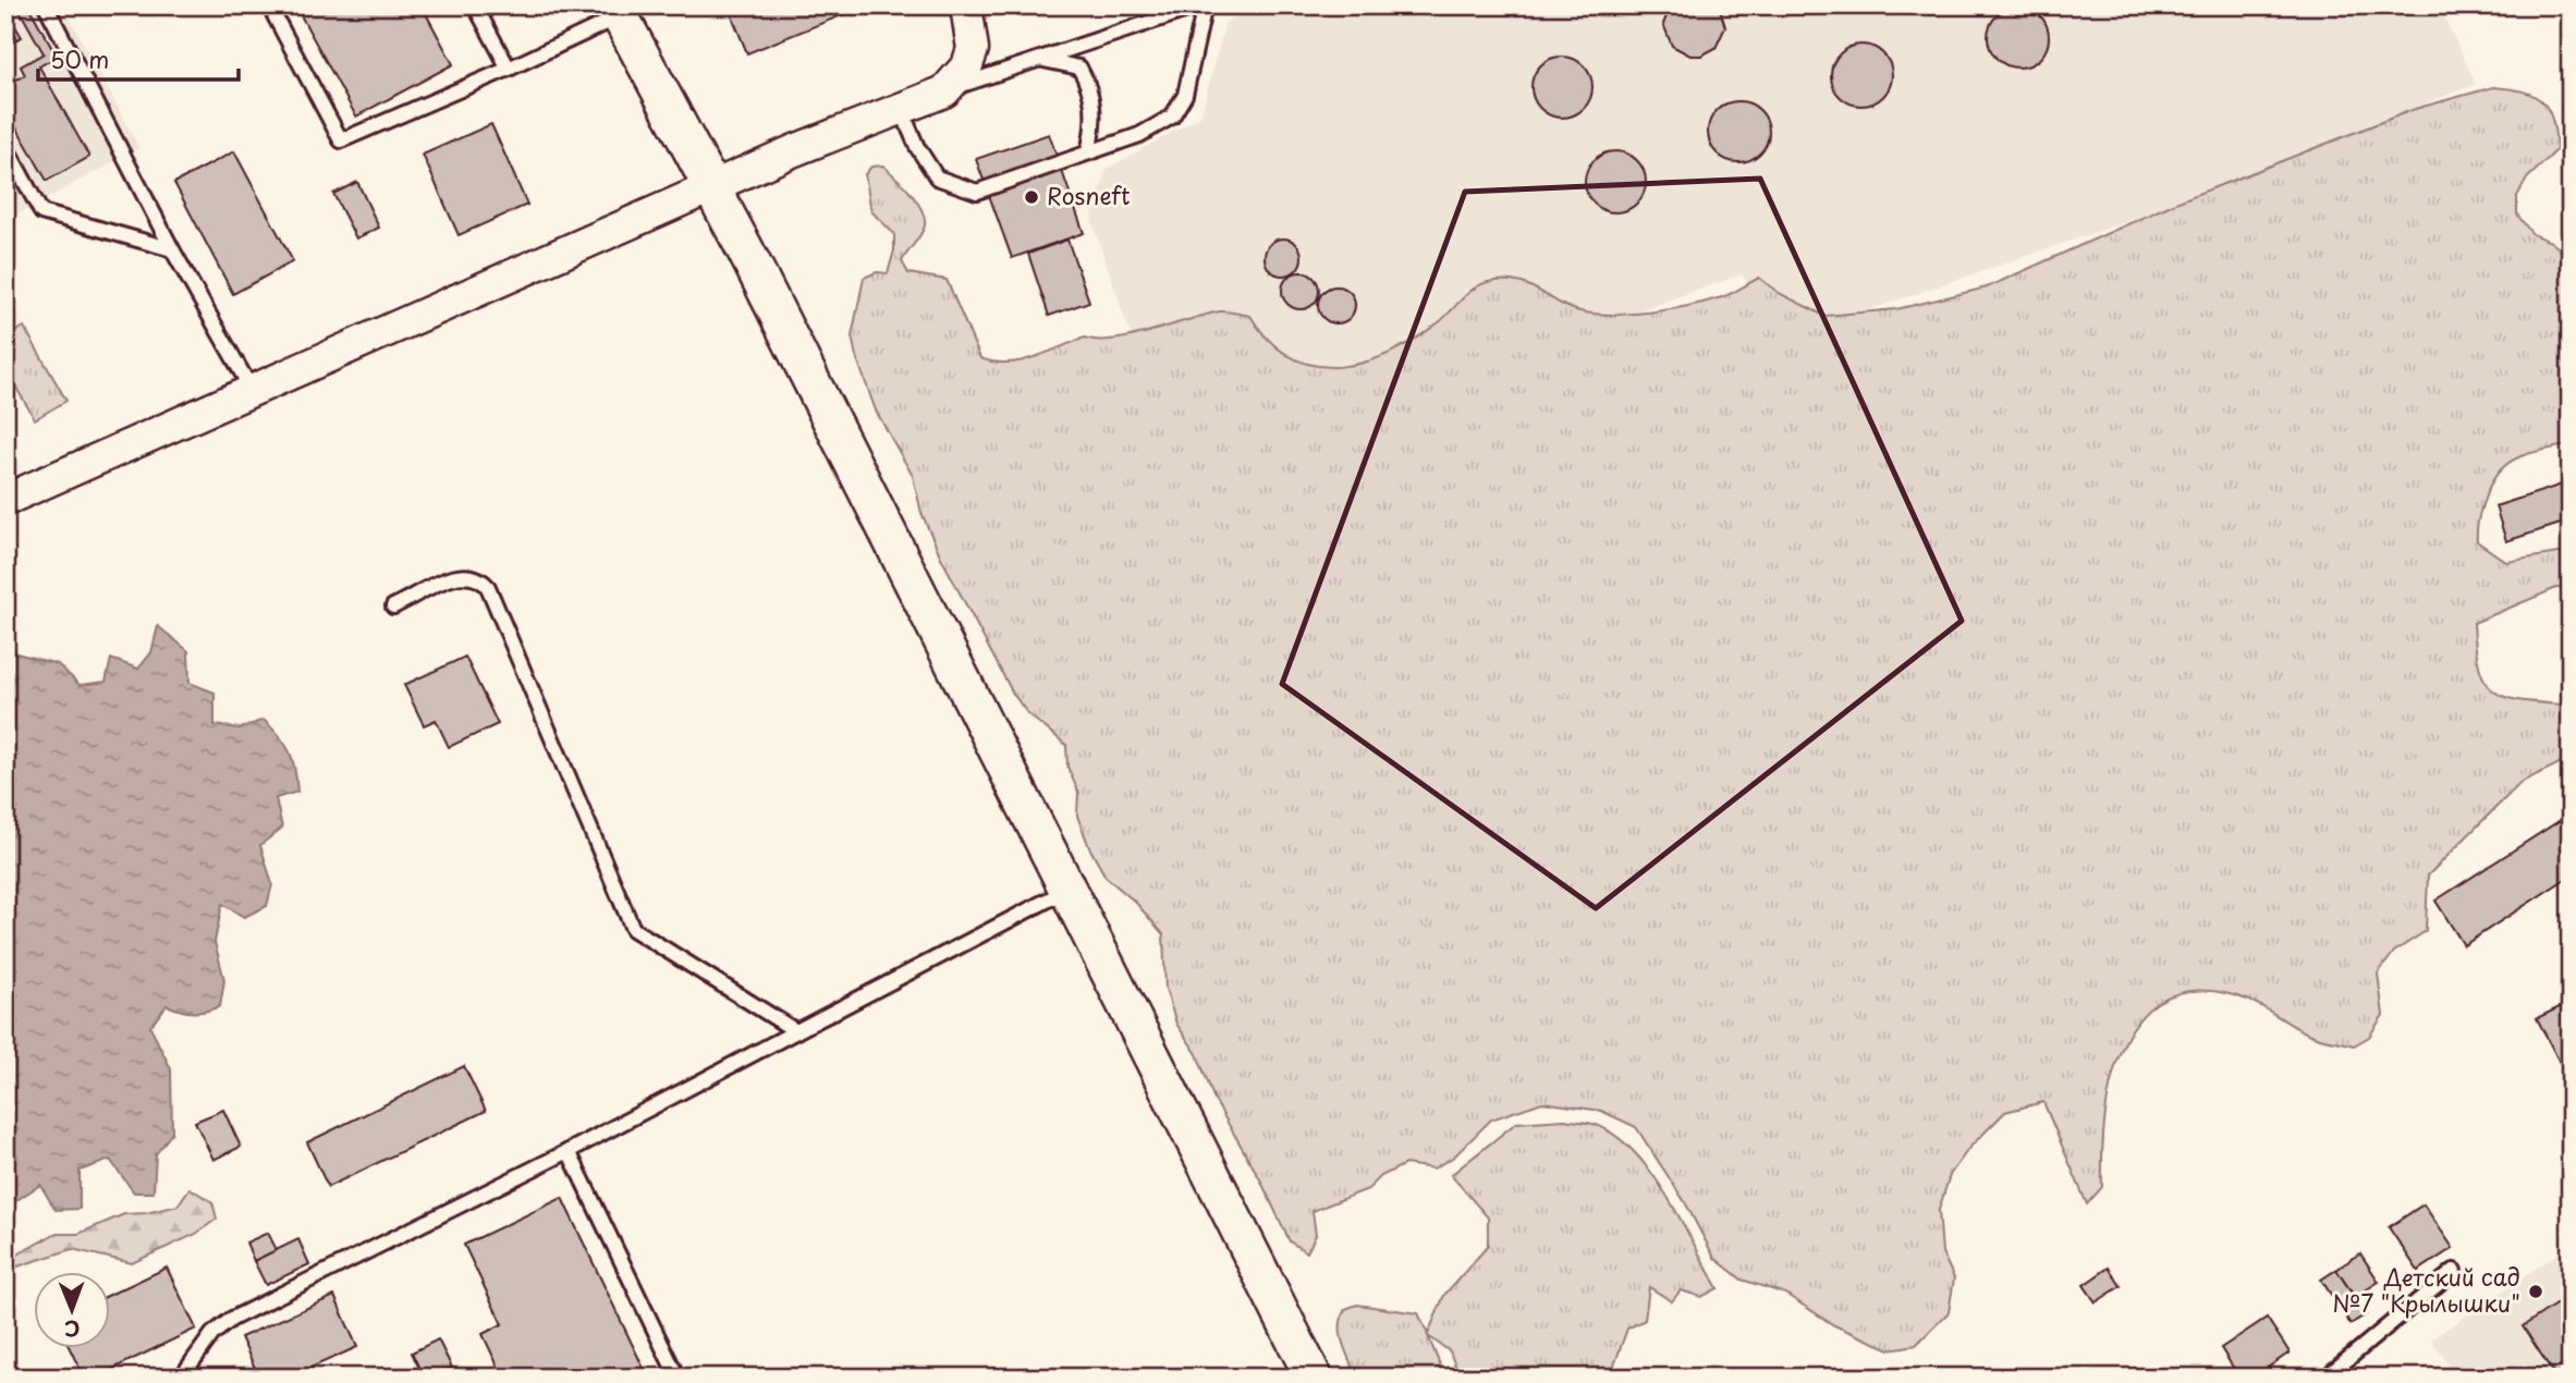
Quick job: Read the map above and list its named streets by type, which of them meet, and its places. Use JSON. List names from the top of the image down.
{
  "places": ["Rosneft", "Детский сад №7 \"Крылышки\""],
  "scale_bar": "50 m",
  "north": "bottom"
}
